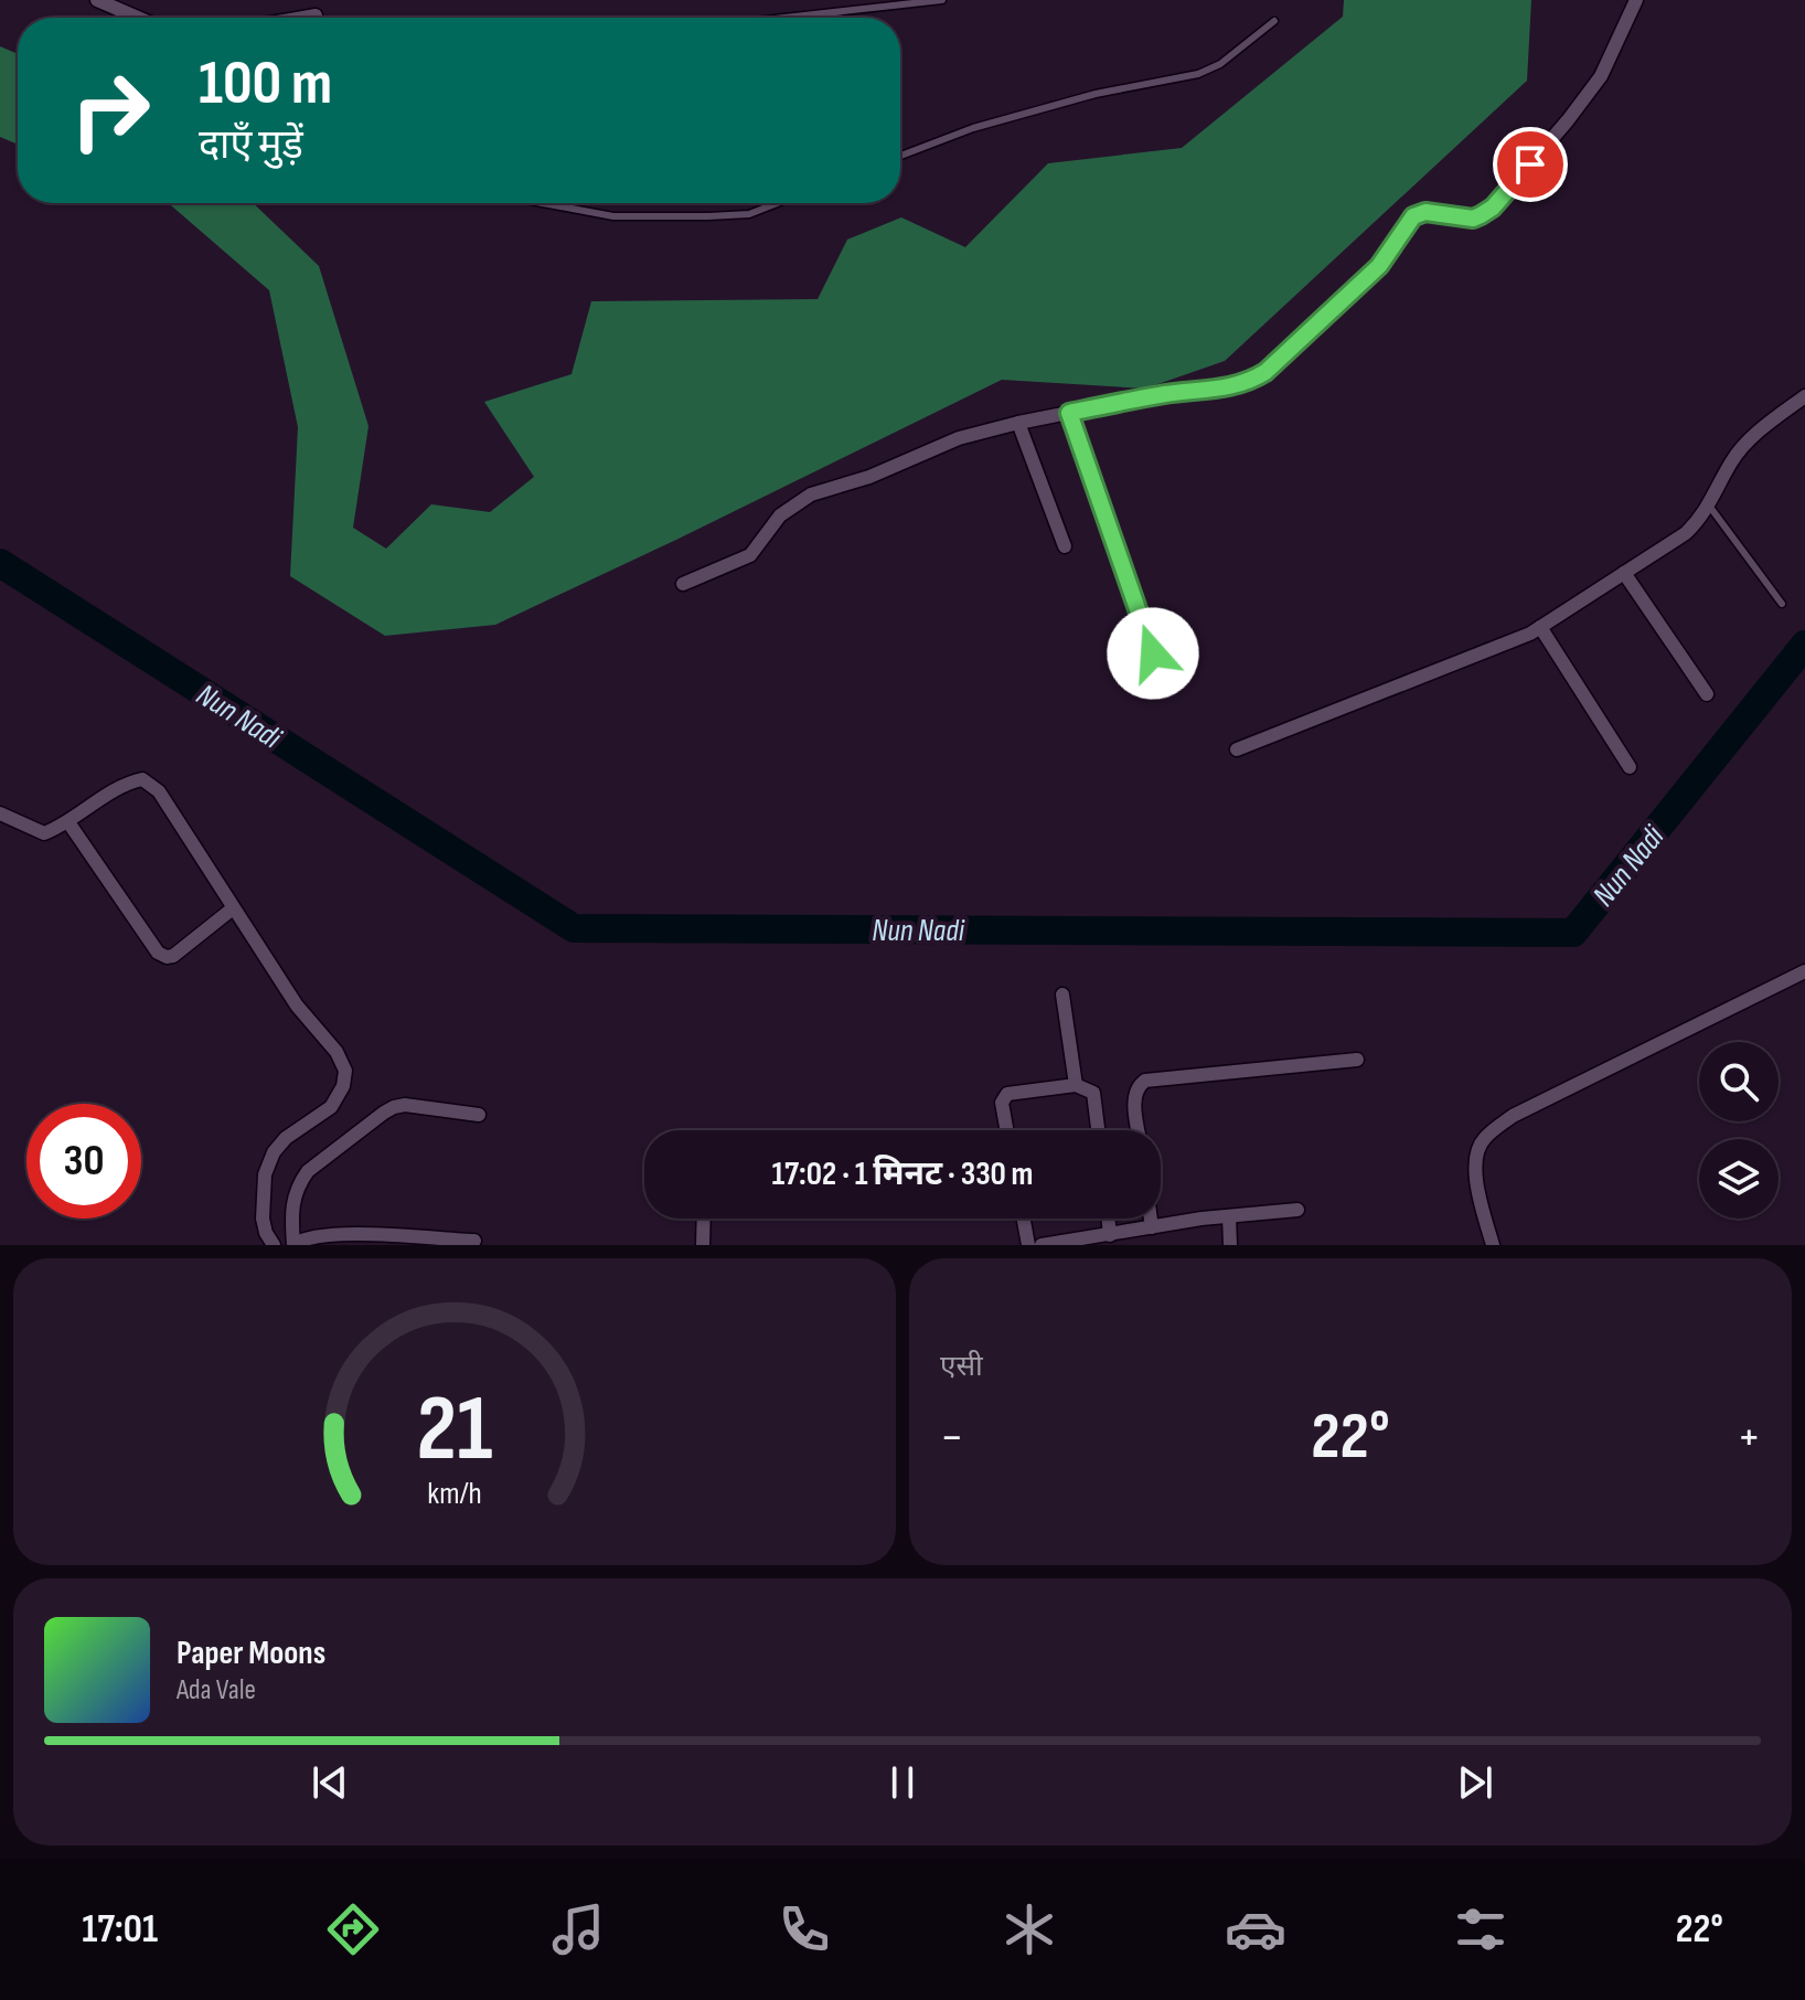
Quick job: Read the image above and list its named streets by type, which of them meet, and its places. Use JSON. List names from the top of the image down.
{
  "water": ["Nun Nadi"],
  "page": {
    "turn": ["100 m", "दाएँ मुड़ें"],
    "limit": "30",
    "trip": "17:02 · 1 मिनट · 330 m",
    "tile": "एसी",
    "heat": ["−", "22°", "+"],
    "song": ["Paper Moons", "Ada Vale"],
    "tabs": ["17:01", "22°"],
    "gauge": ["21", "km/h"]
  }
}
